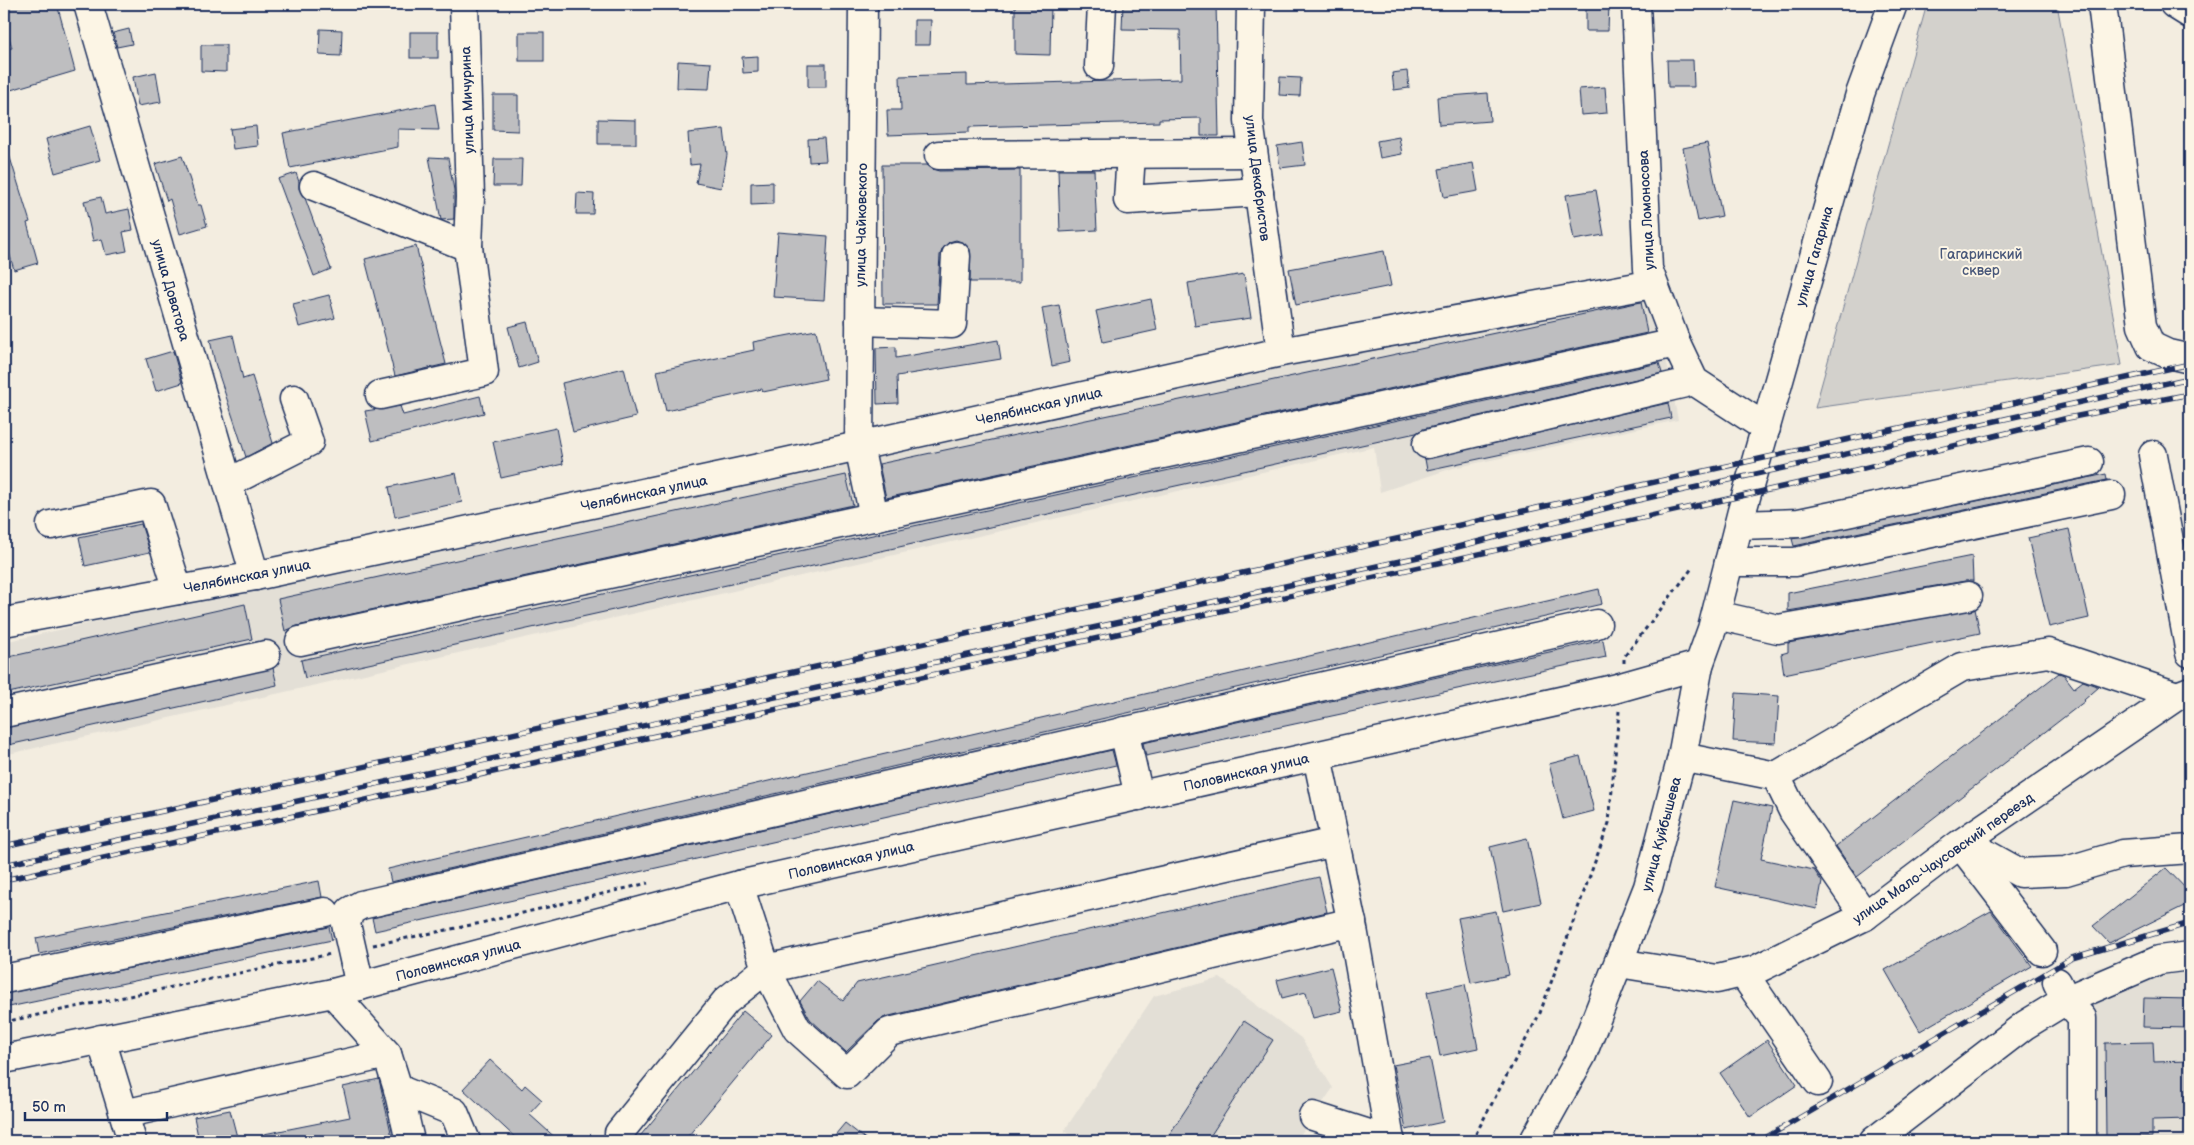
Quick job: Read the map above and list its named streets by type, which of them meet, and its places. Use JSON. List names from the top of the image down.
{
  "streets": {
    "street": [
      "улица Мичурина",
      "улица Декабристов",
      "улица Ломоносова",
      "улица Чайковского",
      "улица Гагарина",
      "улица Доватора",
      "Челябинская улица",
      "Половинская улица",
      "улица Куйбышева",
      "улица Мало-Чаусовский переезд"
    ]
  },
  "crossings": [
    ["улица Декабристов", "Челябинская улица"],
    ["улица Ломоносова", "Челябинская улица"],
    ["улица Чайковского", "Челябинская улица"],
    ["улица Гагарина", "улица Куйбышева"],
    ["улица Доватора", "Челябинская улица"],
    ["Половинская улица", "улица Куйбышева"],
    ["улица Куйбышева", "улица Мало-Чаусовский переезд"]
  ],
  "parks": ["Гагаринский сквер"],
  "scale_bar": "50 m"
}
